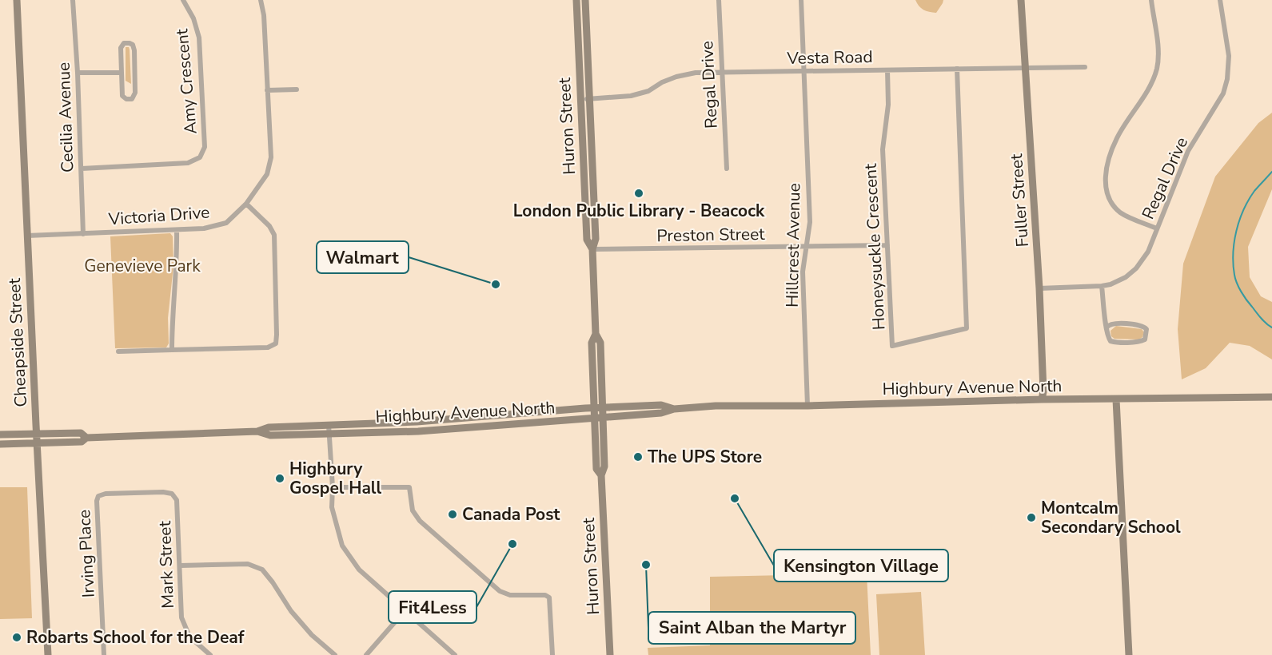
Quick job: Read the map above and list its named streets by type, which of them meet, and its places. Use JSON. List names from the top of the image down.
{
  "streets": {
    "main road": [
      "Huron Street",
      "Fuller Street",
      "Cheapside Street",
      "Highbury Avenue North"
    ],
    "street": [
      "Vesta Road",
      "Amy Crescent",
      "Regal Drive",
      "Cecilia Avenue",
      "Victoria Drive",
      "Preston Street",
      "Hillcrest Avenue",
      "Honeysuckle Crescent",
      "Irving Place",
      "Mark Street"
    ]
  },
  "crossings": [
    ["Vesta Road", "Regal Drive"],
    ["Vesta Road", "Huron Street"],
    ["Vesta Road", "Fuller Street"],
    ["Vesta Road", "Hillcrest Avenue"],
    ["Vesta Road", "Honeysuckle Crescent"],
    ["Amy Crescent", "Cecilia Avenue"],
    ["Regal Drive", "Fuller Street"],
    ["Cecilia Avenue", "Victoria Drive"],
    ["Huron Street", "Preston Street"],
    ["Huron Street", "Highbury Avenue North"],
    ["Fuller Street", "Highbury Avenue North"],
    ["Victoria Drive", "Cheapside Street"],
    ["Preston Street", "Hillcrest Avenue"],
    ["Preston Street", "Honeysuckle Crescent"],
    ["Hillcrest Avenue", "Highbury Avenue North"],
    ["Cheapside Street", "Highbury Avenue North"],
    ["Irving Place", "Mark Street"]
  ],
  "parks": ["Genevieve Park"],
  "places": [
    "London Public Library - Beacock",
    "Walmart",
    "The UPS Store",
    "Highbury Gospel Hall",
    "Kensington Village",
    "Canada Post",
    "Montcalm Secondary School",
    "Fit4Less",
    "Saint Alban the Martyr",
    "Robarts School for the Deaf"
  ]
}
